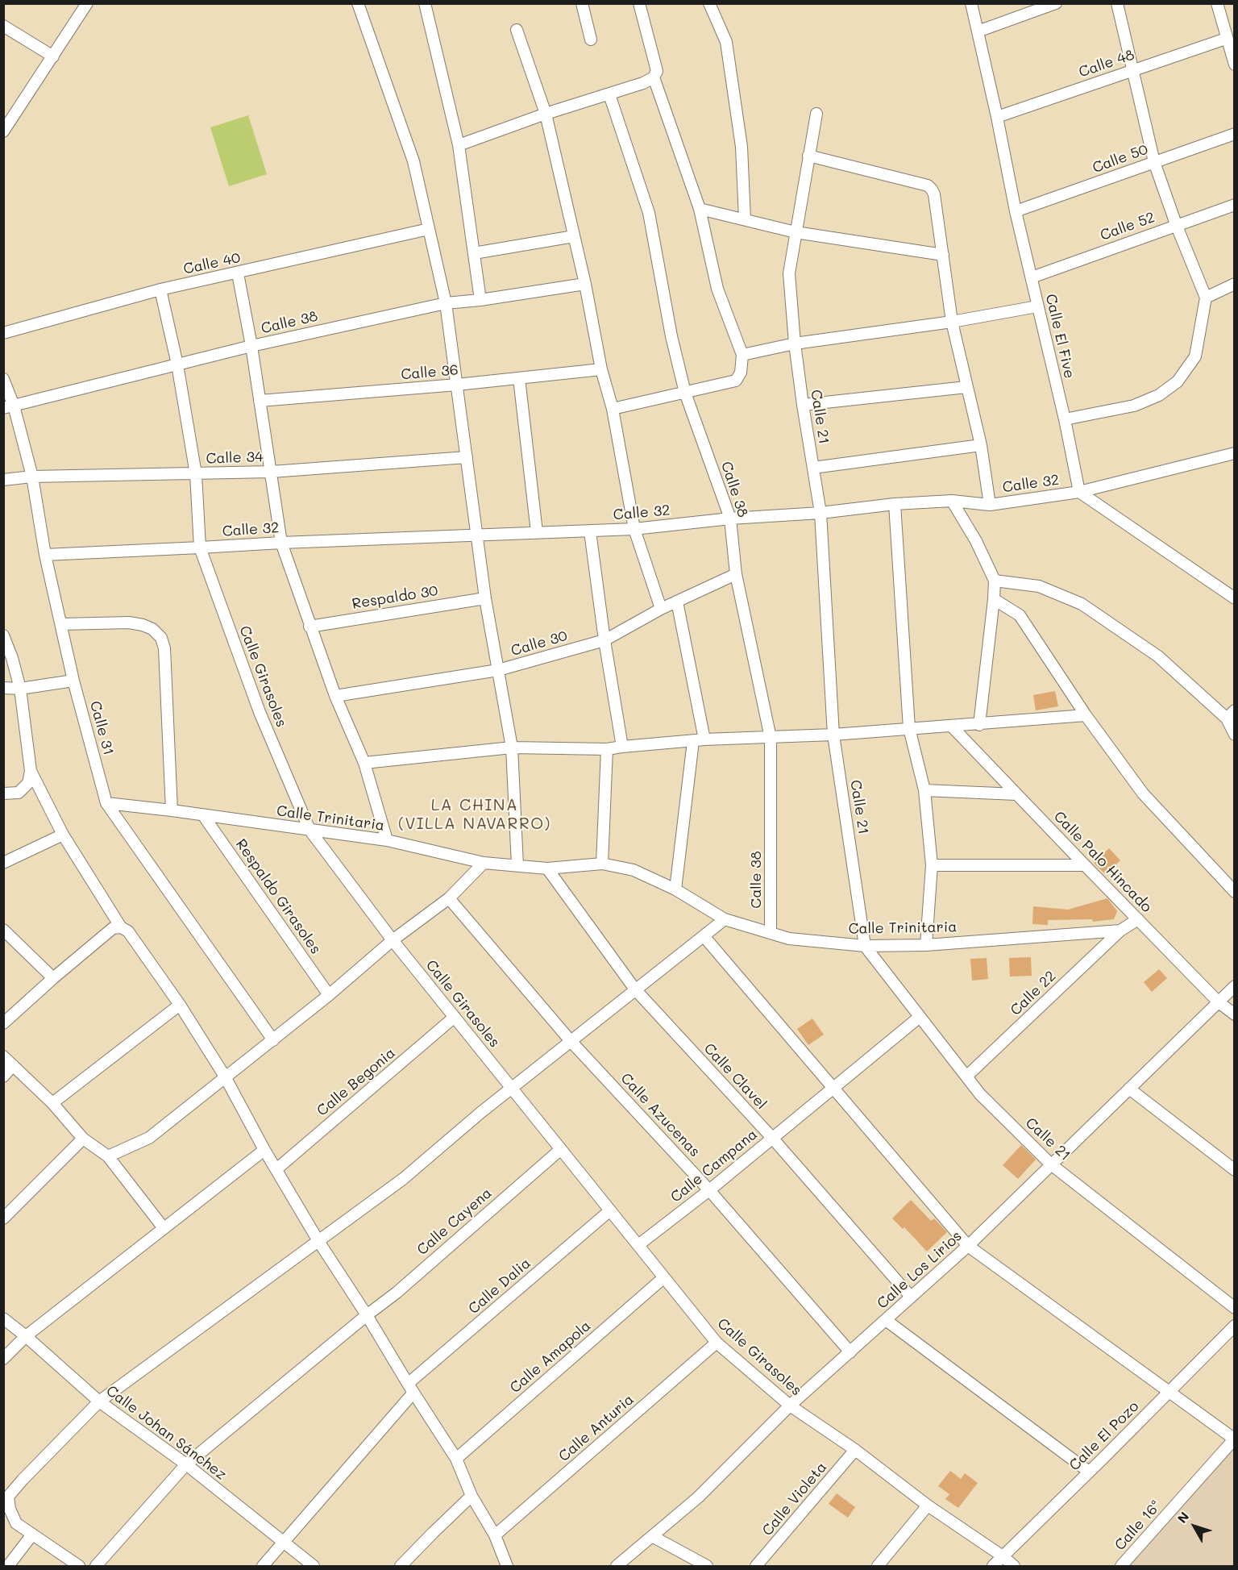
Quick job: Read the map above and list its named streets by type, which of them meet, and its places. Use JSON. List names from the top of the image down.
{
  "streets": {
    "street": [
      "Calle 48",
      "Calle 50",
      "Calle 52",
      "Calle 40",
      "Calle 38",
      "Calle El Five",
      "Calle 36",
      "Calle 21",
      "Calle 34",
      "Calle 32",
      "Respaldo 30",
      "Calle 30",
      "Calle Girasoles",
      "Calle 31",
      "Calle Trinitaria",
      "Calle Palo Hincado",
      "Respaldo Girasoles",
      "Calle 22",
      "Calle Clavel",
      "Calle Begonia",
      "Calle Azucenas",
      "Calle Campana",
      "Calle Cayena",
      "Calle Los Lirios",
      "Calle Dalia",
      "Calle Amapola",
      "Calle Anturia",
      "Calle Johan Sánchez",
      "Calle El Pozo",
      "Calle Violeta",
      "Calle 16ª"
    ]
  },
  "crossings": [
    ["Calle 48", "Calle El Five"],
    ["Calle 50", "Calle El Five"],
    ["Calle 52", "Calle El Five"],
    ["Calle 40", "Calle Girasoles"],
    ["Calle 38", "Calle 32"],
    ["Calle 38", "Calle 30"],
    ["Calle 38", "Calle Girasoles"],
    ["Calle 38", "Calle 31"],
    ["Calle 38", "Calle Trinitaria"],
    ["Calle El Five", "Calle 32"],
    ["Calle 21", "Calle 32"],
    ["Calle 21", "Calle Trinitaria"],
    ["Calle 21", "Calle 22"],
    ["Calle 21", "Calle Campana"],
    ["Calle 21", "Calle Los Lirios"],
    ["Calle 34", "Calle Girasoles"],
    ["Calle 34", "Calle 31"],
    ["Calle 32", "Calle Girasoles"],
    ["Calle 32", "Calle 31"],
    ["Calle Girasoles", "Calle Trinitaria"],
    ["Calle Girasoles", "Calle Begonia"],
    ["Calle Girasoles", "Calle Campana"],
    ["Calle Girasoles", "Calle Cayena"],
    ["Calle Girasoles", "Calle Los Lirios"],
    ["Calle Girasoles", "Calle Dalia"],
    ["Calle Girasoles", "Calle Amapola"],
    ["Calle Girasoles", "Calle Anturia"],
    ["Calle Girasoles", "Calle El Pozo"],
    ["Calle Girasoles", "Calle Violeta"],
    ["Calle 31", "Calle Trinitaria"],
    ["Calle Trinitaria", "Calle Palo Hincado"],
    ["Calle Trinitaria", "Respaldo Girasoles"],
    ["Calle Trinitaria", "Calle 22"],
    ["Calle Trinitaria", "Calle Clavel"],
    ["Calle Palo Hincado", "Calle Los Lirios"],
    ["Calle Clavel", "Calle Campana"],
    ["Calle Clavel", "Calle Los Lirios"],
    ["Calle Azucenas", "Calle Campana"],
    ["Calle Azucenas", "Calle Los Lirios"],
    ["Calle Cayena", "Calle Johan Sánchez"],
    ["Calle Dalia", "Calle Johan Sánchez"]
  ],
  "districts": ["LA CHINA (VILLA NAVARRO)"],
  "north": "top left"
}
